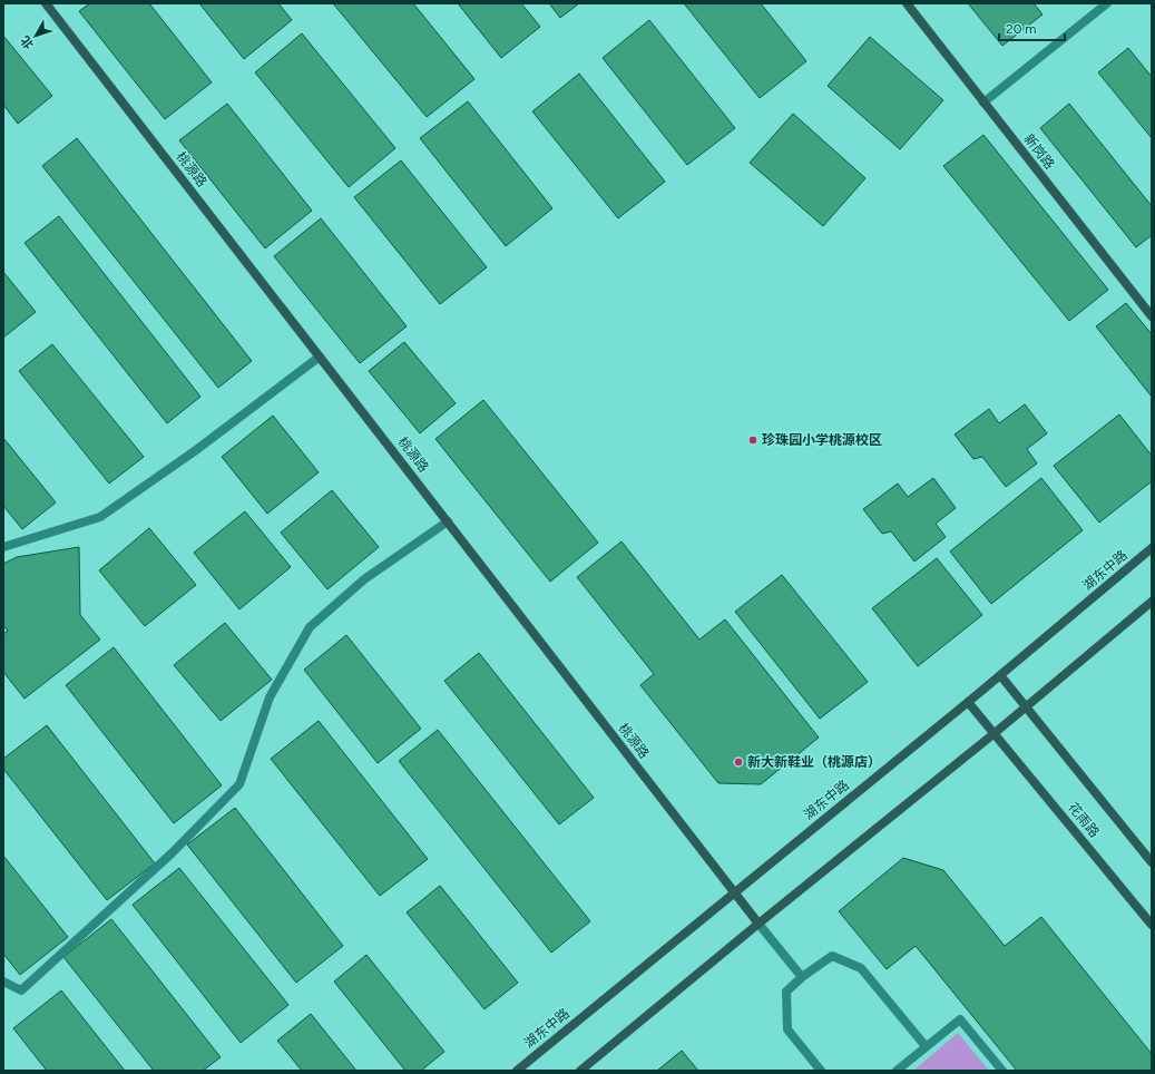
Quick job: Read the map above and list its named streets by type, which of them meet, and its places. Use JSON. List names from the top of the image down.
{
  "streets": {
    "street": [
      "新岗路",
      "桃源路",
      "湖东中路",
      "花雨路"
    ]
  },
  "crossings": [
    ["桃源路", "湖东中路"],
    ["湖东中路", "花雨路"]
  ],
  "places": ["珍珠园小学桃源校区", "新大新鞋业（桃源店）"],
  "scale_bar": "20 m",
  "north": "bottom left"
}
